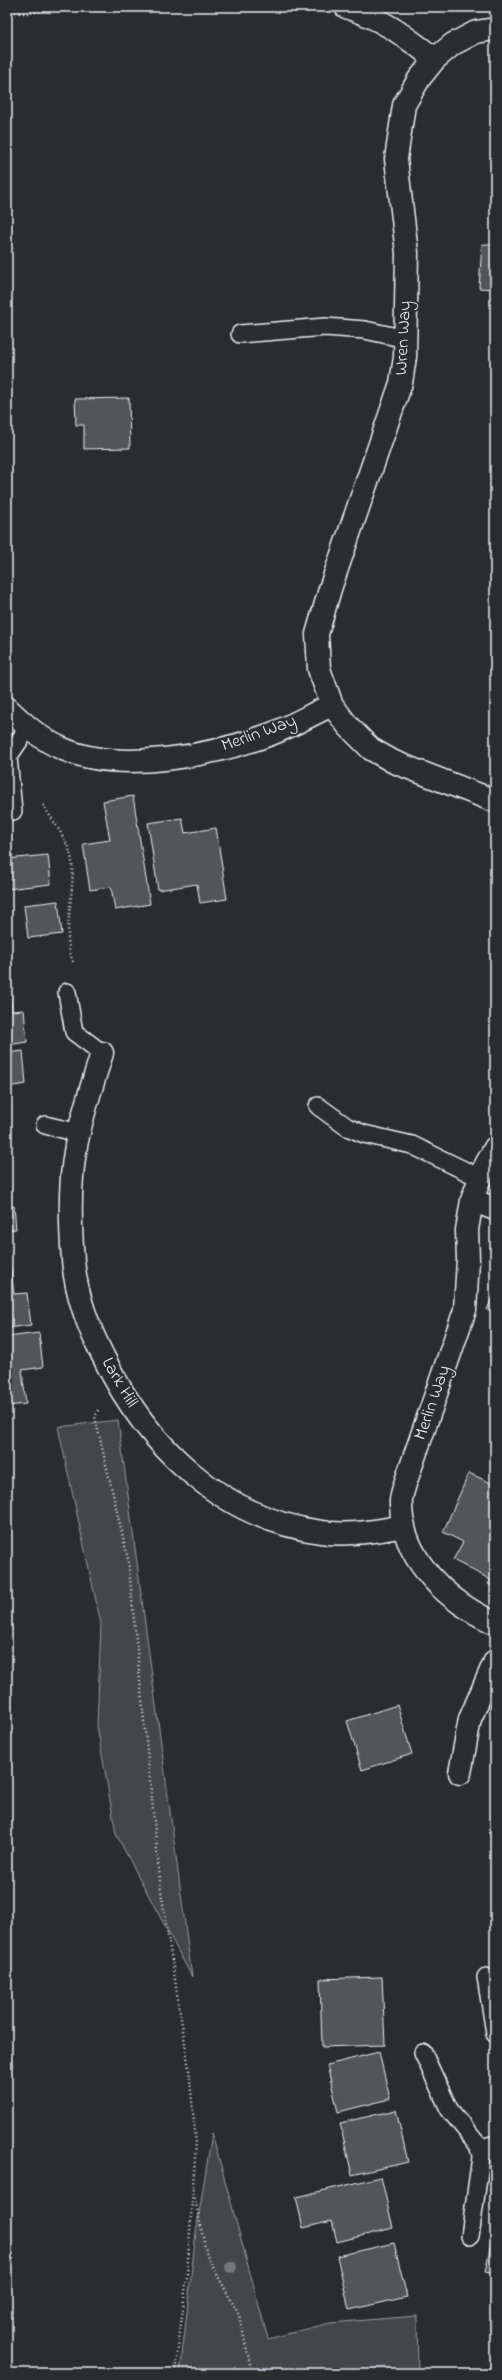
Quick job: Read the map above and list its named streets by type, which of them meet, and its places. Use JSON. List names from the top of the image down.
{
  "streets": {
    "street": ["Wren Way", "Merlin Way", "Lark Hill"]
  },
  "crossings": [
    ["Wren Way", "Merlin Way"],
    ["Merlin Way", "Lark Hill"]
  ]
}
